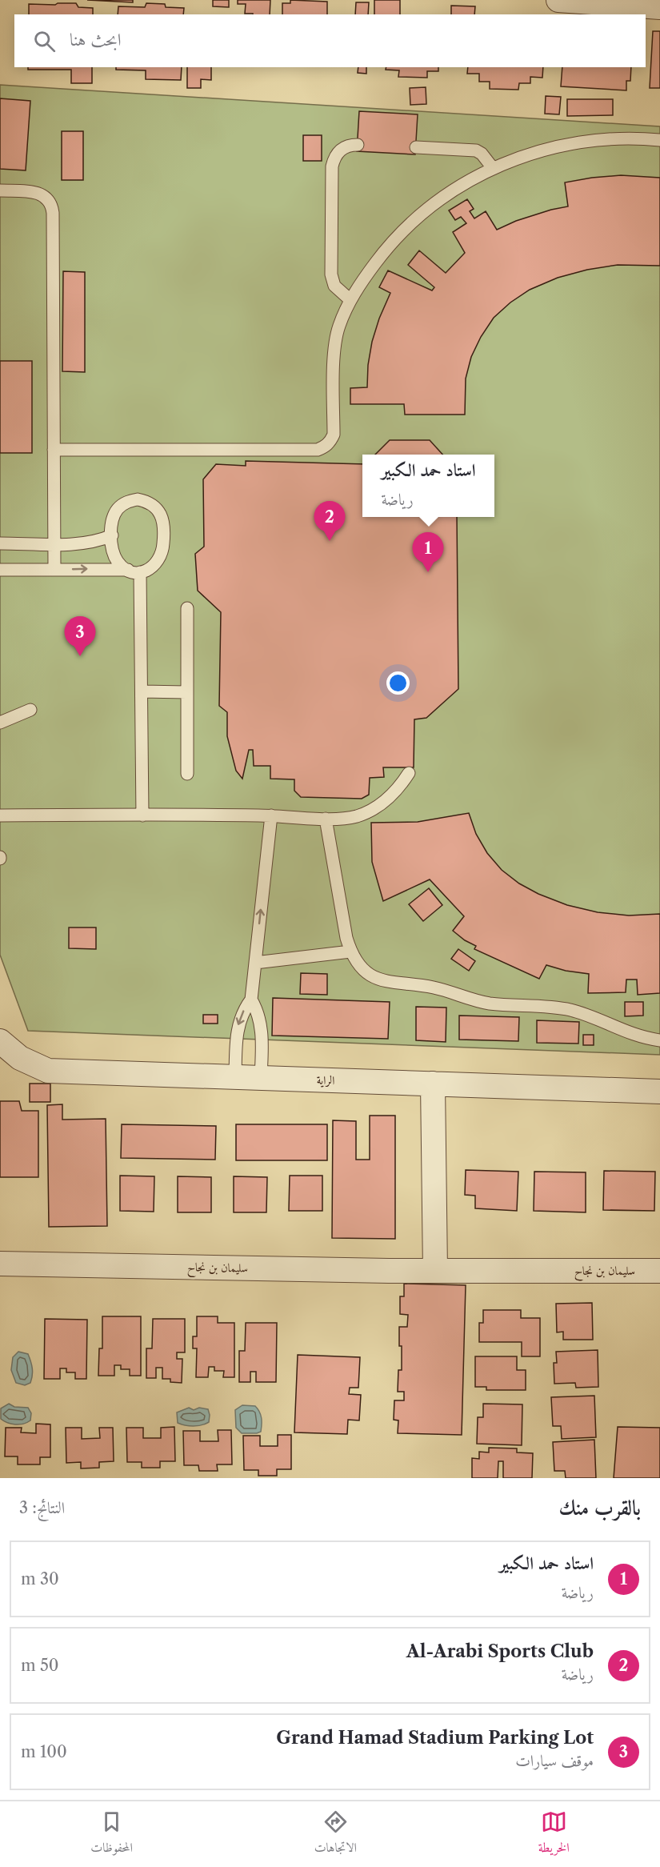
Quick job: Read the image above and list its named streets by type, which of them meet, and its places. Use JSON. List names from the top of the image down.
{
  "streets": {
    "street": ["الراية", "سليمان بن نجاح"]
  },
  "page": {
    "search": "ابحث هنا",
    "popup": ["استاد حمد الكبير", "رياضة"],
    "pins": ["2", "1", "3"],
    "heading": ["بالقرب منك", "النتائج: 3"],
    "list": [
      {
        "mark": "1",
        "name": "استاد حمد الكبير",
        "note": "رياضة",
        "value": "30 m"
      },
      {
        "mark": "2",
        "name": "Al-Arabi Sports Club",
        "note": "رياضة",
        "value": "50 m"
      },
      {
        "mark": "3",
        "name": "Grand Hamad Stadium Parking Lot",
        "note": "موقف سيارات",
        "value": "100 m"
      }
    ],
    "nav": ["الخريطة", "الاتجاهات", "المحفوظات"]
  }
}
